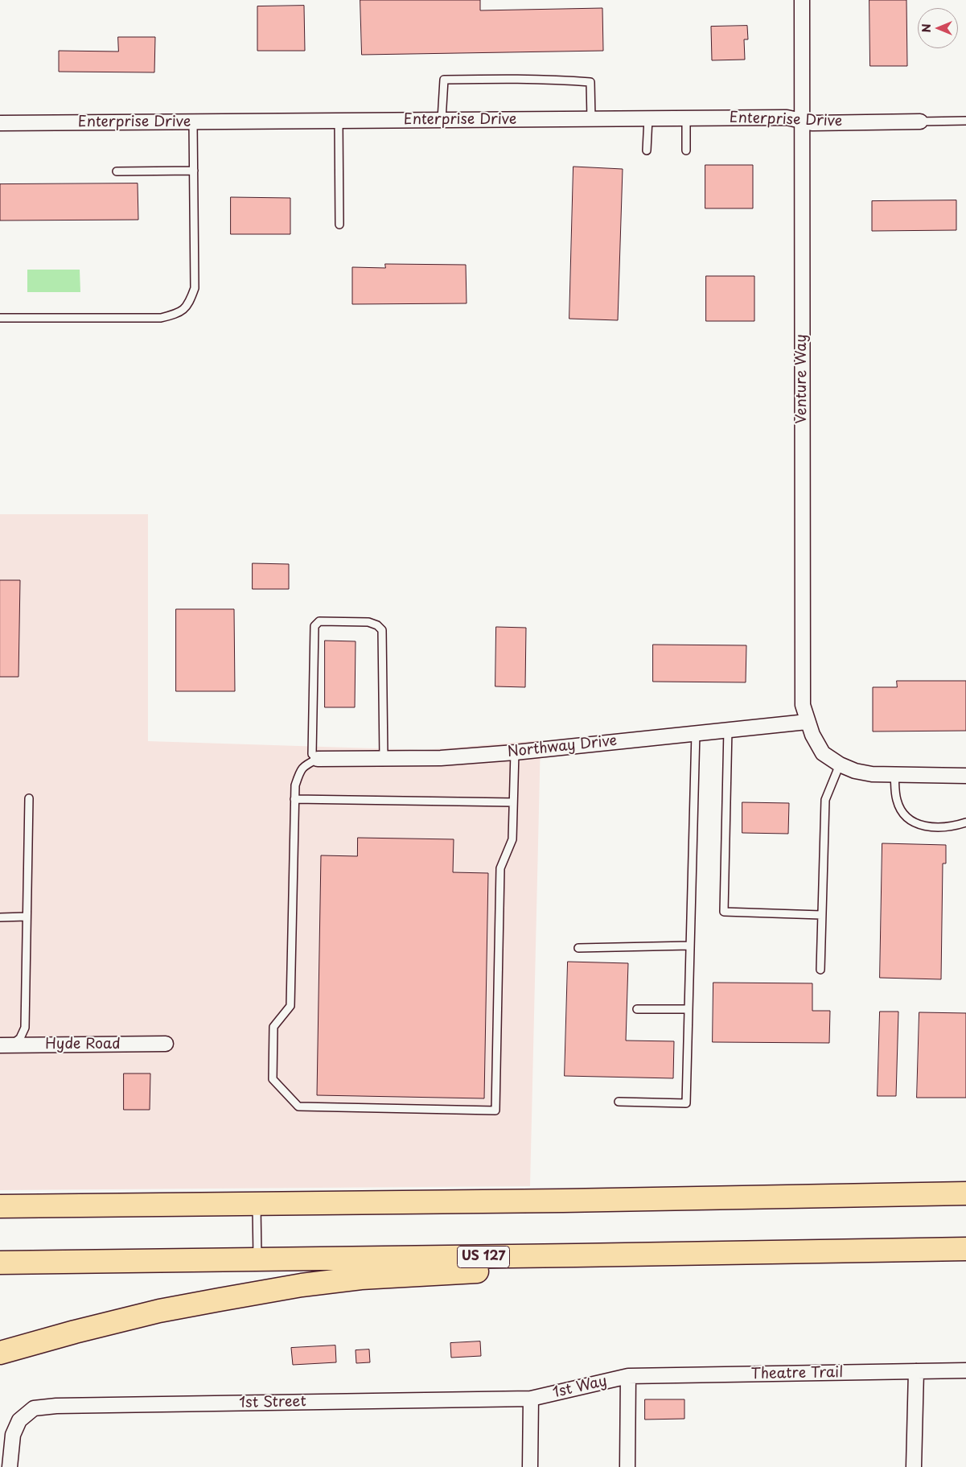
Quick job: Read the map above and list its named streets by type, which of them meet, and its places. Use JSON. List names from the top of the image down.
{
  "streets": {
    "highway": ["US 127"],
    "street": [
      "Enterprise Drive",
      "Venture Way",
      "Northway Drive",
      "Hyde Road",
      "Theatre Trail",
      "1st Way",
      "1st Street"
    ]
  },
  "crossings": [
    ["Enterprise Drive", "Venture Way"],
    ["Venture Way", "Northway Drive"],
    ["Theatre Trail", "1st Way"],
    ["1st Way", "1st Street"]
  ],
  "north": "left"
}
